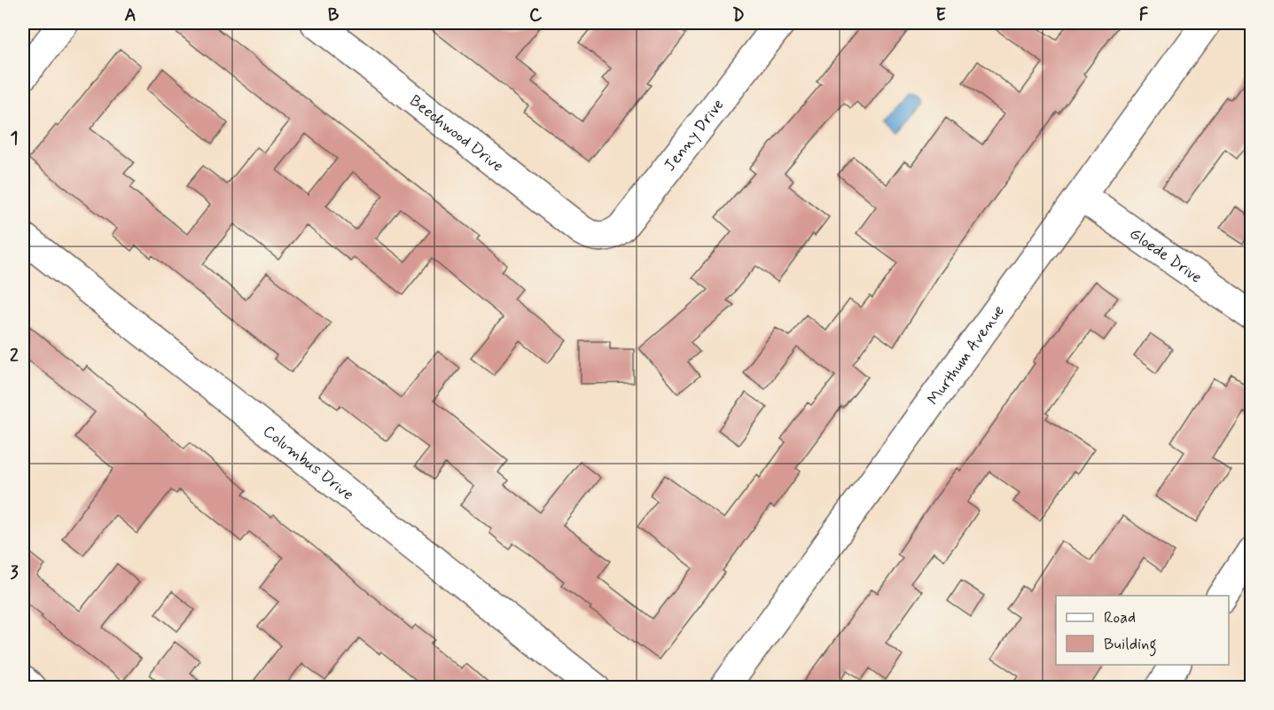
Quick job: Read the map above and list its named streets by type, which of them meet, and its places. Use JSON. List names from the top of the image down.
{
  "streets": {
    "street": [
      "Beechwood Drive",
      "Jenny Drive",
      "Gloede Drive",
      "Murthum Avenue",
      "Columbus Drive"
    ]
  },
  "crossings": [
    ["Beechwood Drive", "Jenny Drive"],
    ["Gloede Drive", "Murthum Avenue"]
  ],
  "legend": ["Road", "Building"],
  "grid": {
    "columns": [
      "A",
      "B",
      "C",
      "D",
      "E",
      "F"
    ],
    "rows": ["1", "2", "3"]
  }
}
